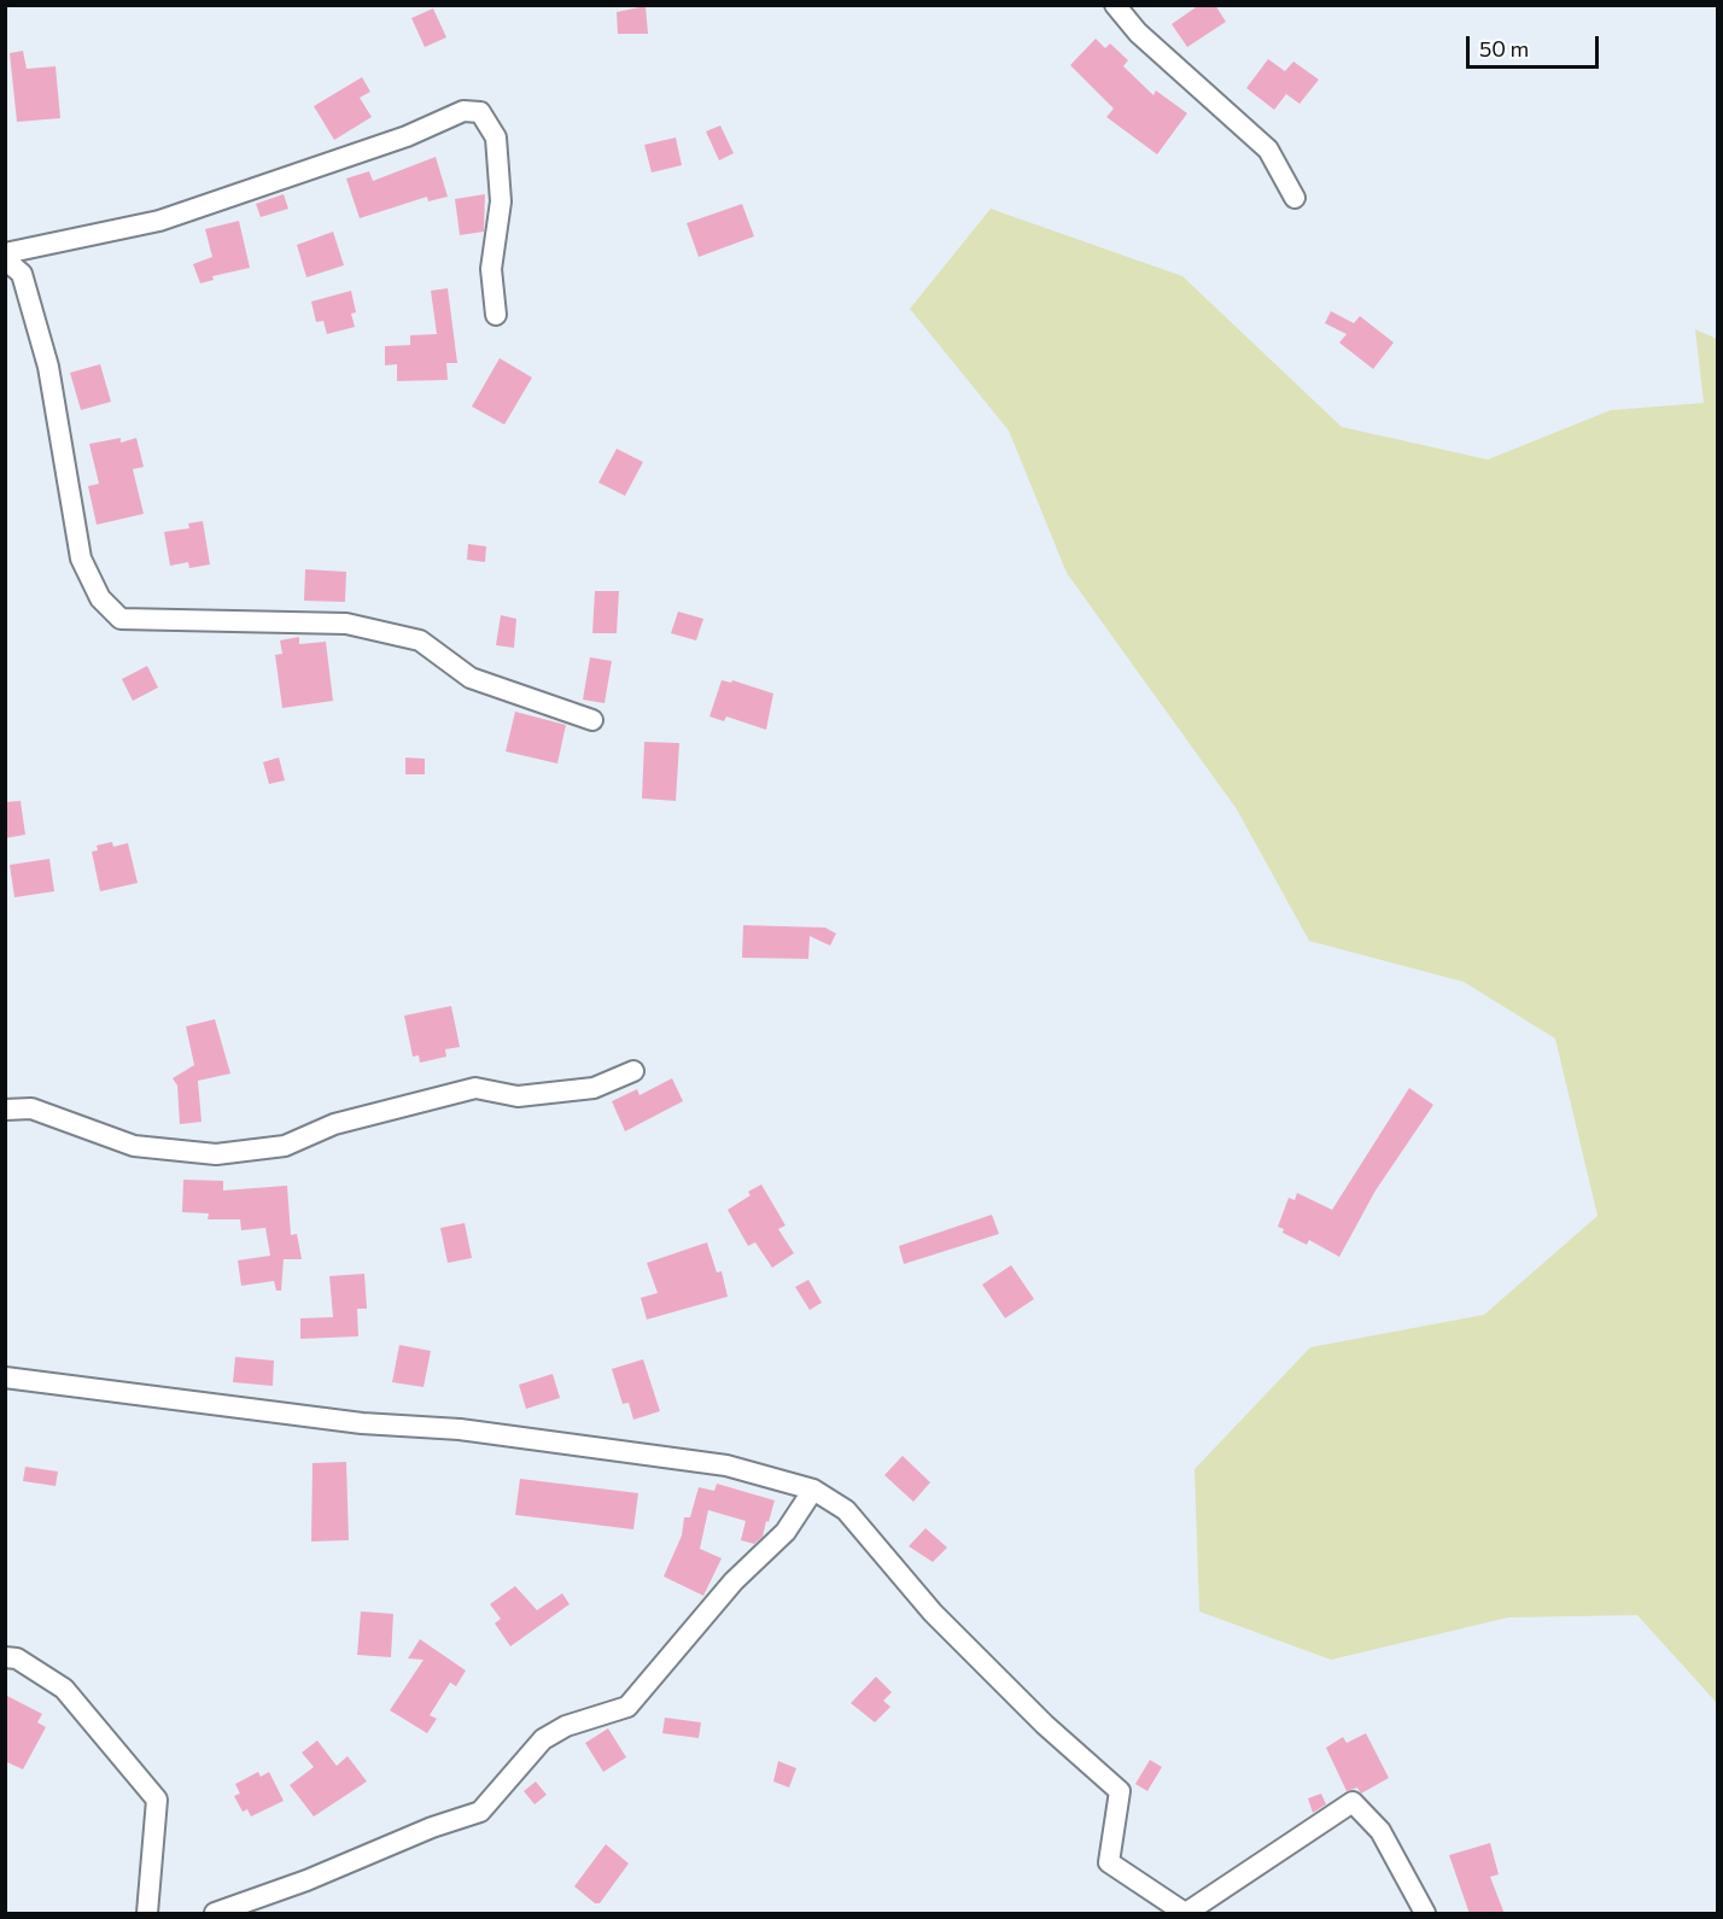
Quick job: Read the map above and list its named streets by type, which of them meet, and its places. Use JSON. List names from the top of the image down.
{
  "scale_bar": "50 m"
}
